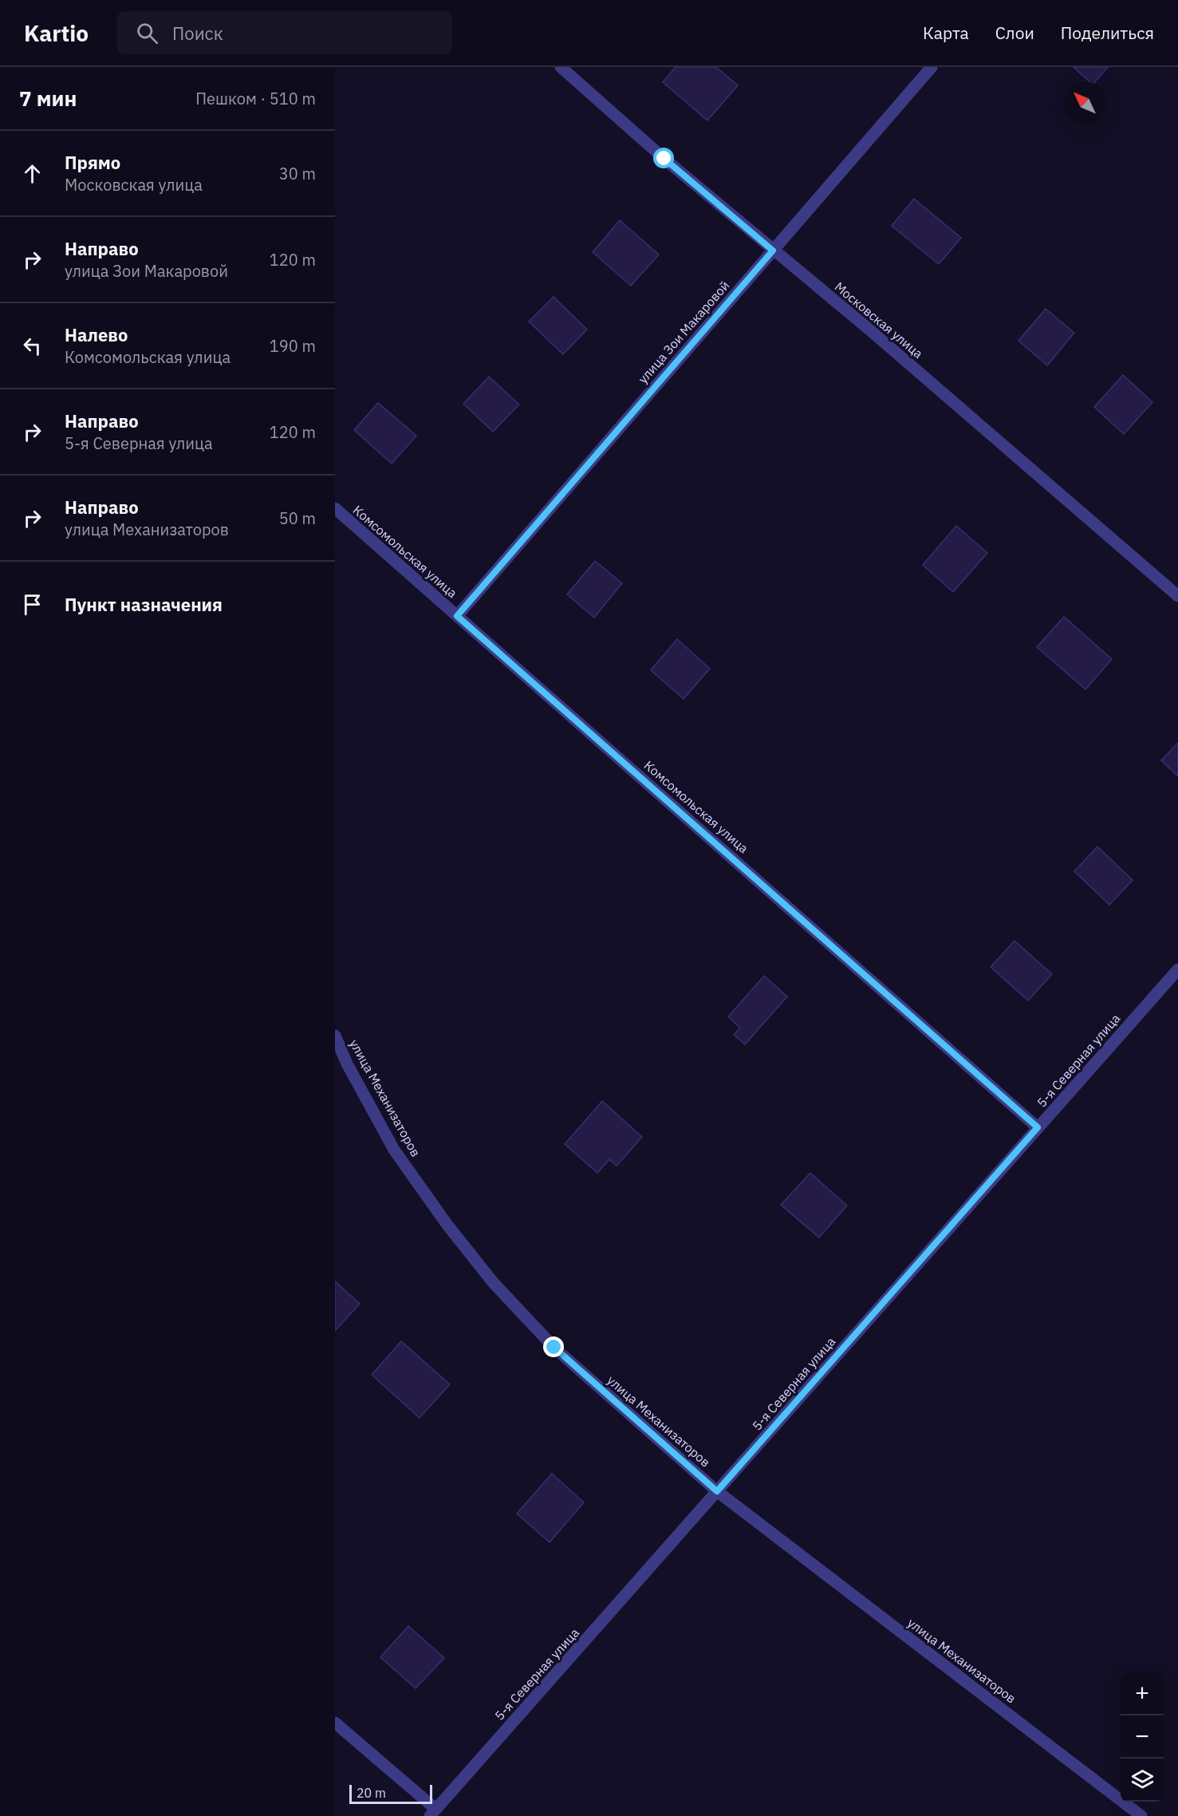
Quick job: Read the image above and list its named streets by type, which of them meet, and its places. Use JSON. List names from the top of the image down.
{
  "streets": {
    "street": [
      "Московская улица",
      "улица Зои Макаровой",
      "Комсомольская улица",
      "5-я Северная улица",
      "улица Механизаторов"
    ]
  },
  "crossings": [
    ["Московская улица", "улица Зои Макаровой"],
    ["улица Зои Макаровой", "Комсомольская улица"],
    ["Комсомольская улица", "5-я Северная улица"],
    ["5-я Северная улица", "улица Механизаторов"]
  ],
  "scale_bar": "20 m",
  "north": "top left",
  "page": {
    "header": "Kartio",
    "search": "Поиск",
    "nav": ["Карта", "Слои", "Поделиться"],
    "heading": ["7 мин", "Пешком · 510 m"],
    "list": [
      ["Прямо", "Московская улица", "30 m"],
      ["Направо", "улица Зои Макаровой", "120 m"],
      ["Налево", "Комсомольская улица", "190 m"],
      ["Направо", "5-я Северная улица", "120 m"],
      ["Направо", "улица Механизаторов", "50 m"],
      "Пункт назначения"
    ],
    "map_buttons": ["+", "−"],
    "scale": "20 m"
  }
}
